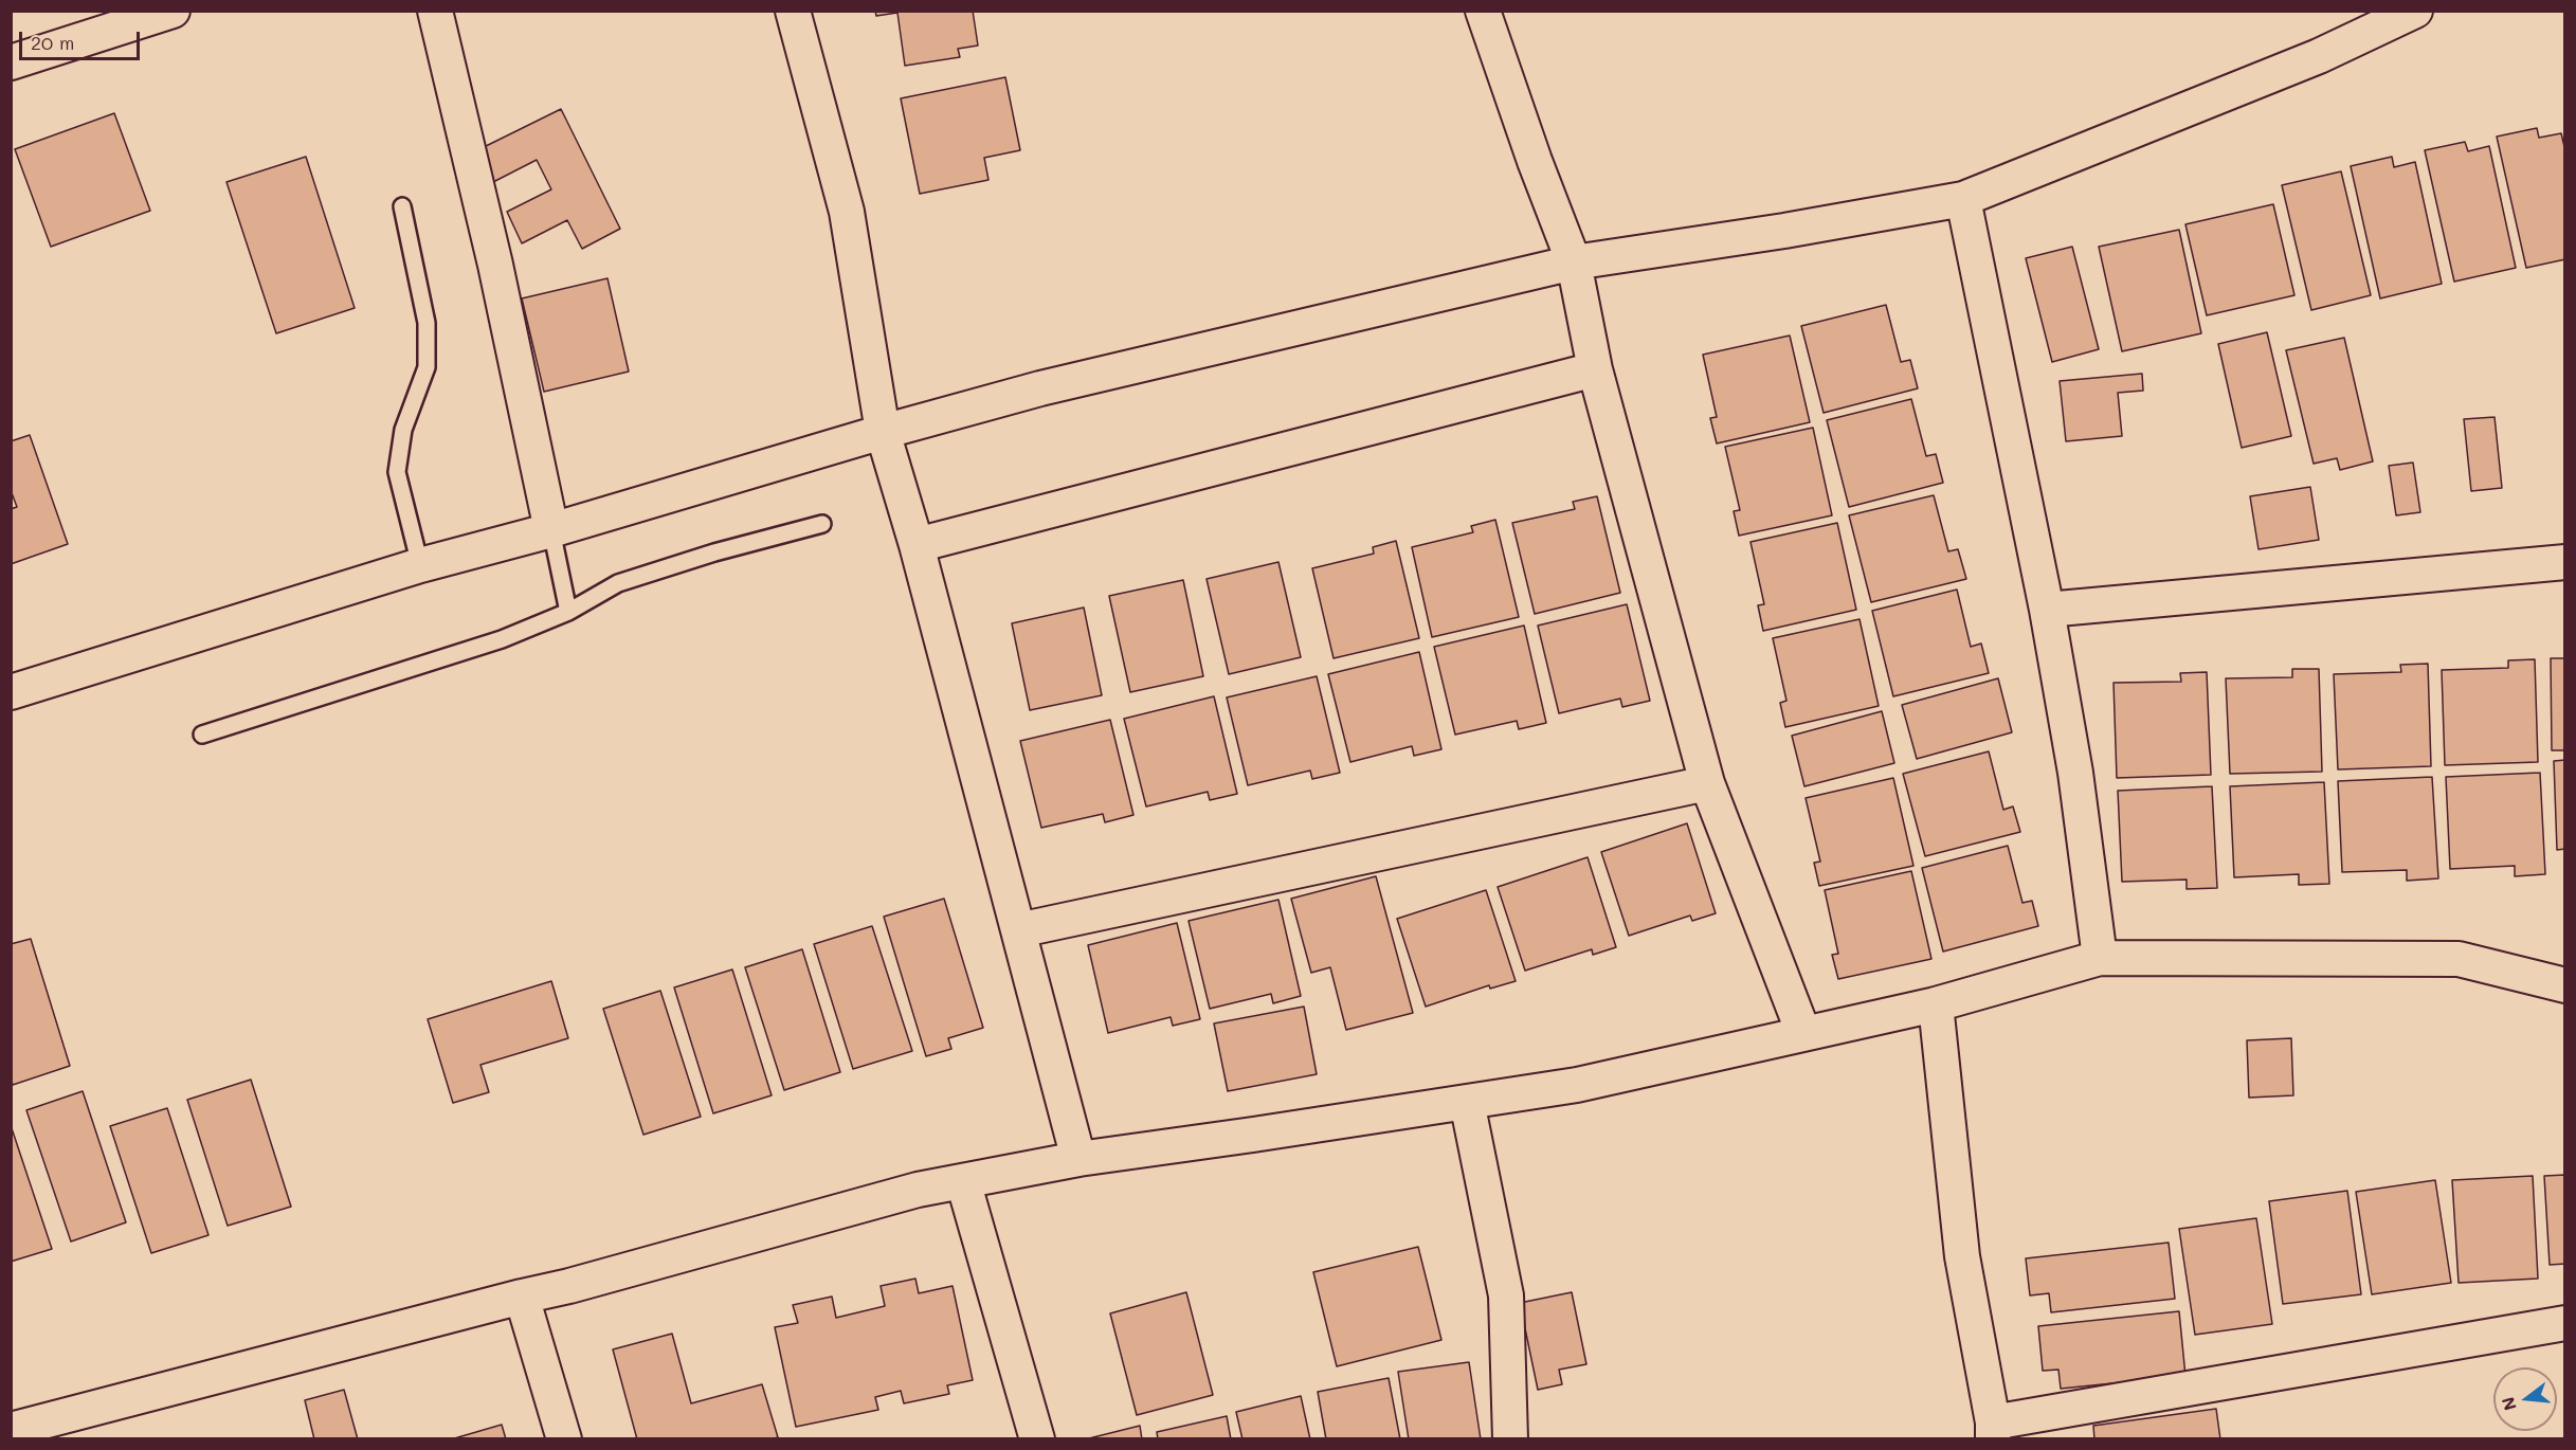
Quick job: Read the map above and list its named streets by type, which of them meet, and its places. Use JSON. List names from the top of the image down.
{
  "scale_bar": "20 m",
  "north": "left"
}
